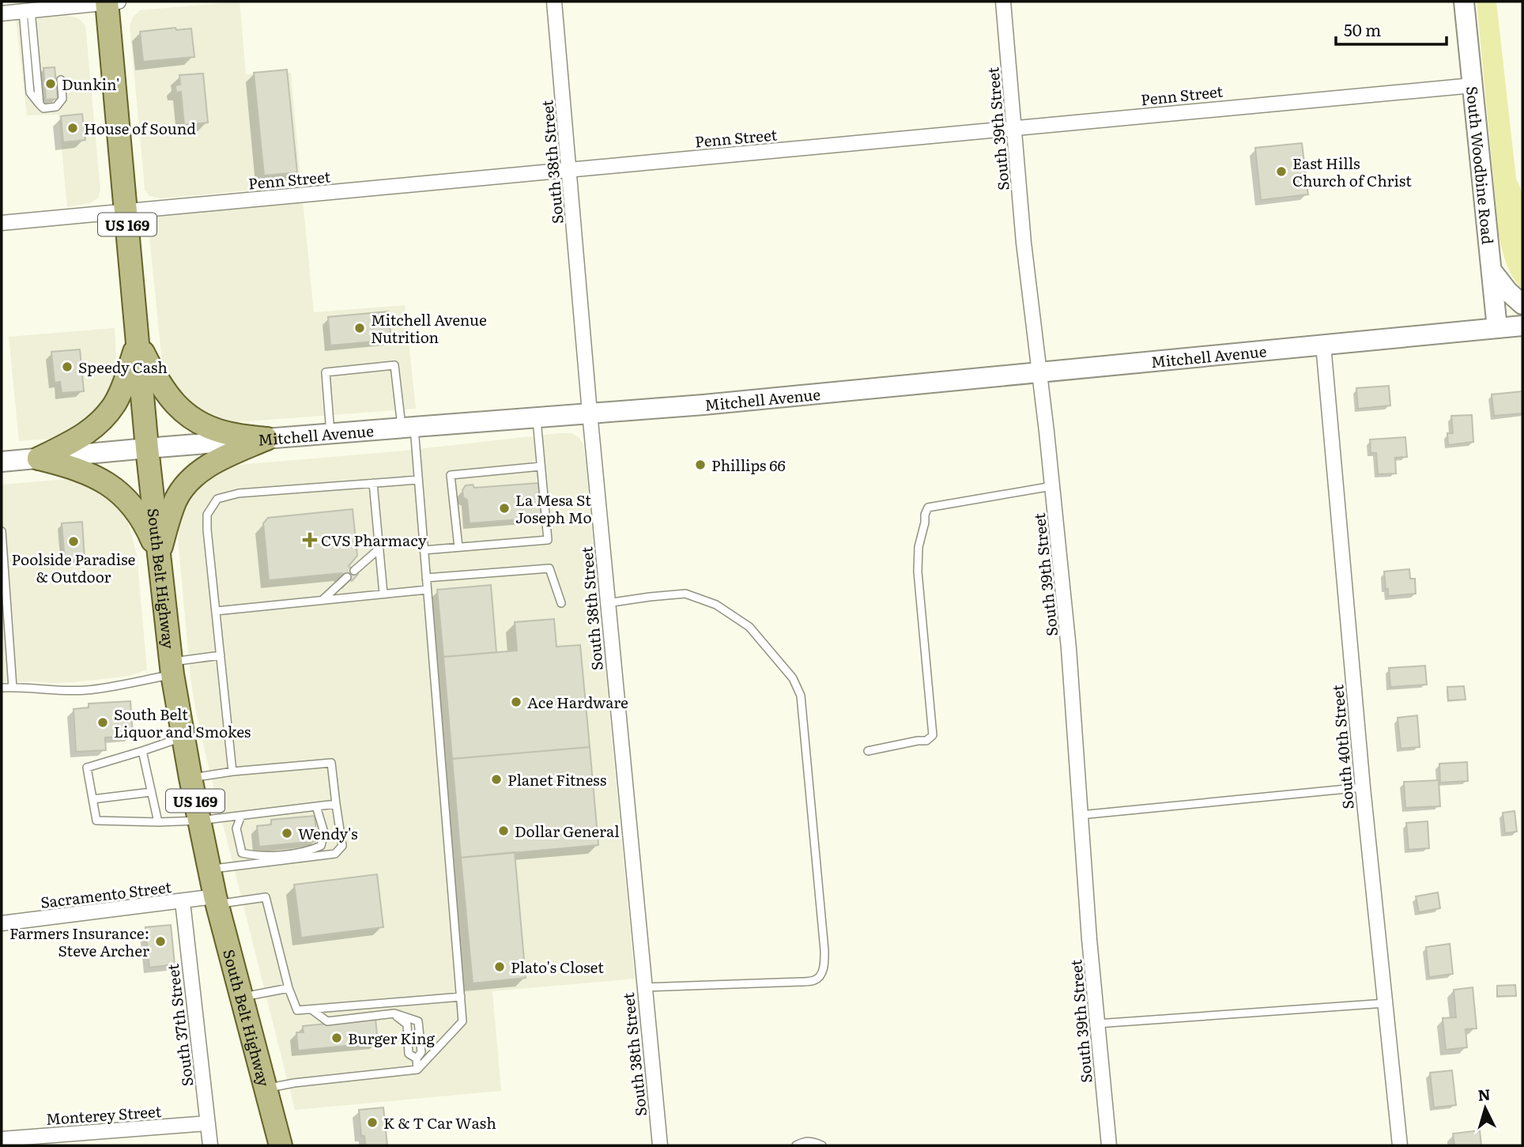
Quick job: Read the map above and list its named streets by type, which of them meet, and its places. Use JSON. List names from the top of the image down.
{
  "streets": {
    "main road": ["US 169", "South Belt Highway"],
    "street": [
      "Penn Street",
      "South 39th Street",
      "South 38th Street",
      "South Woodbine Road",
      "Mitchell Avenue",
      "South 40th Street",
      "Sacramento Street",
      "South 37th Street",
      "Monterey Street"
    ]
  },
  "crossings": [
    ["Penn Street", "South 39th Street"],
    ["Penn Street", "South 38th Street"],
    ["Penn Street", "South Woodbine Road"],
    ["Penn Street", "South Belt Highway"],
    ["South 39th Street", "Mitchell Avenue"],
    ["South 38th Street", "Mitchell Avenue"],
    ["South Woodbine Road", "Mitchell Avenue"],
    ["Mitchell Avenue", "South Belt Highway"],
    ["Mitchell Avenue", "South 40th Street"],
    ["South Belt Highway", "Sacramento Street"],
    ["Sacramento Street", "South 37th Street"],
    ["South 37th Street", "Monterey Street"]
  ],
  "places": {
    "other": [
      "Dunkin'",
      "House of Sound",
      "East Hills Church of Christ",
      "Mitchell Avenue Nutrition",
      "Speedy Cash",
      "Phillips 66",
      "La Mesa St Joseph Mo",
      "Poolside Paradise & Outdoor",
      "Ace Hardware",
      "South Belt Liquor and Smokes",
      "Planet Fitness",
      "Dollar General",
      "Wendy's",
      "Farmers Insurance: Steve Archer",
      "Plato's Closet",
      "Burger King",
      "K & T Car Wash"
    ],
    "health": ["CVS Pharmacy"]
  },
  "scale_bar": "50 m",
  "north": "top"
}
